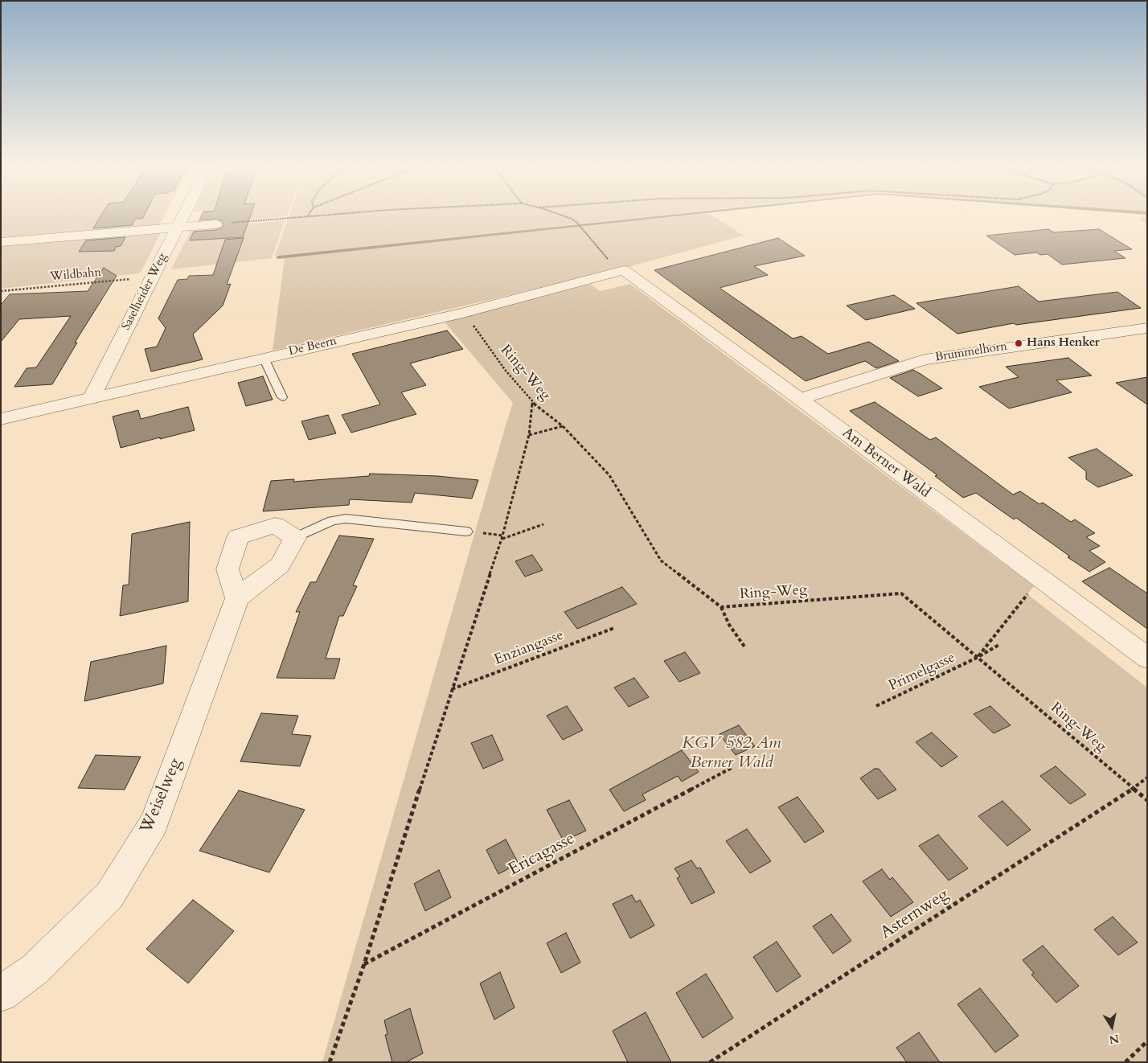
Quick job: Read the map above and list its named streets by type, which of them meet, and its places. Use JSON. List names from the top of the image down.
{
  "streets": {
    "street": [
      "Saselheider Weg",
      "De Beern",
      "Brummelhorn",
      "Am Berner Wald",
      "Weiselweg"
    ],
    "path": [
      "Wildbahn",
      "Ring-Weg",
      "Enziangasse",
      "Primelgasse",
      "Ericagasse",
      "Asternweg"
    ]
  },
  "crossings": [
    ["Wildbahn", "Saselheider Weg"],
    ["Saselheider Weg", "De Beern"],
    ["De Beern", "Ring-Weg"],
    ["De Beern", "Am Berner Wald"],
    ["Brummelhorn", "Am Berner Wald"],
    ["Ring-Weg", "Primelgasse"],
    ["Ring-Weg", "Asternweg"]
  ],
  "parks": ["KGV 582 Am Berner Wald"],
  "places": ["Hans Henker"],
  "north": "bottom"
}
